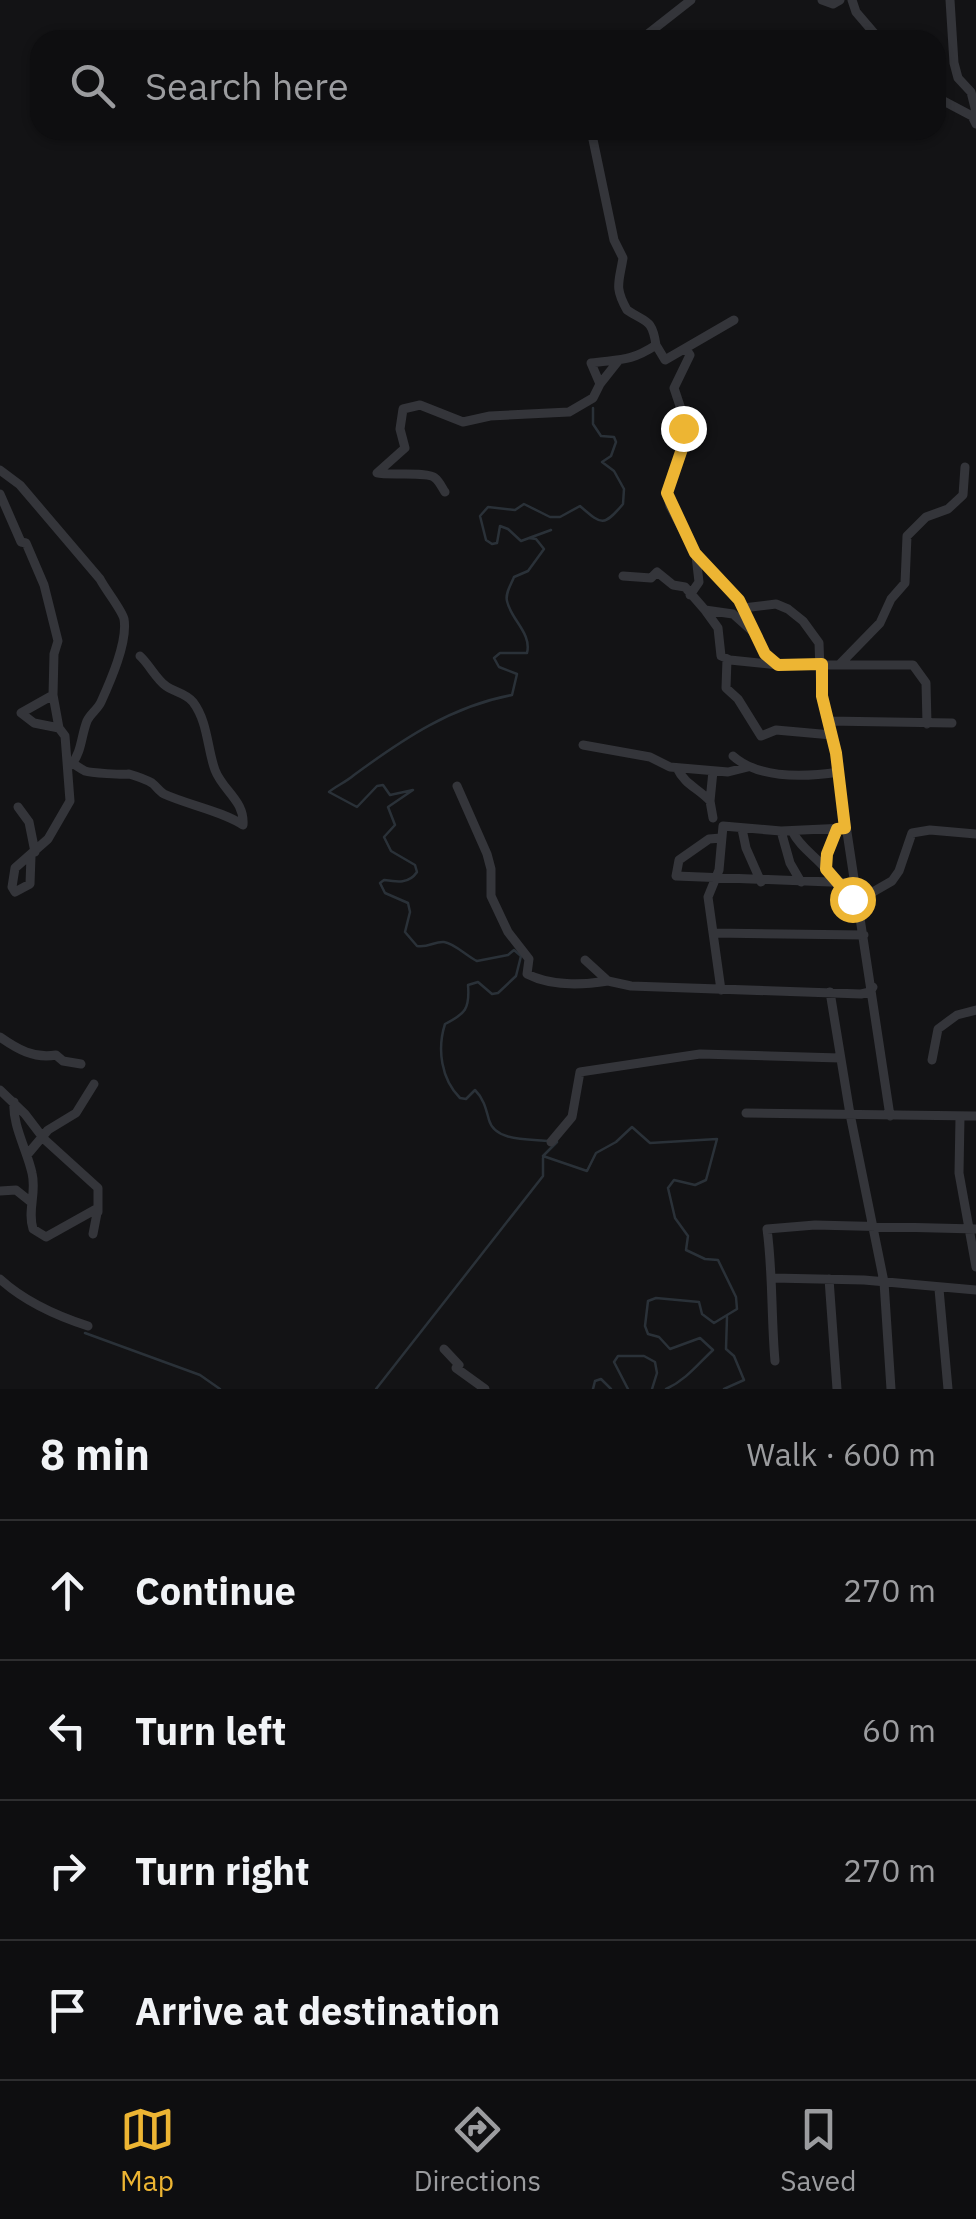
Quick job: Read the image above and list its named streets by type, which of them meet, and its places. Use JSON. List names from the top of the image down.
{
  "page": {
    "search": "Search here",
    "heading": ["8 min", "Walk · 600 m"],
    "list": [
      ["Continue", "270 m"],
      ["Turn left", "60 m"],
      ["Turn right", "270 m"],
      "Arrive at destination"
    ],
    "nav": ["Map", "Directions", "Saved"]
  }
}
